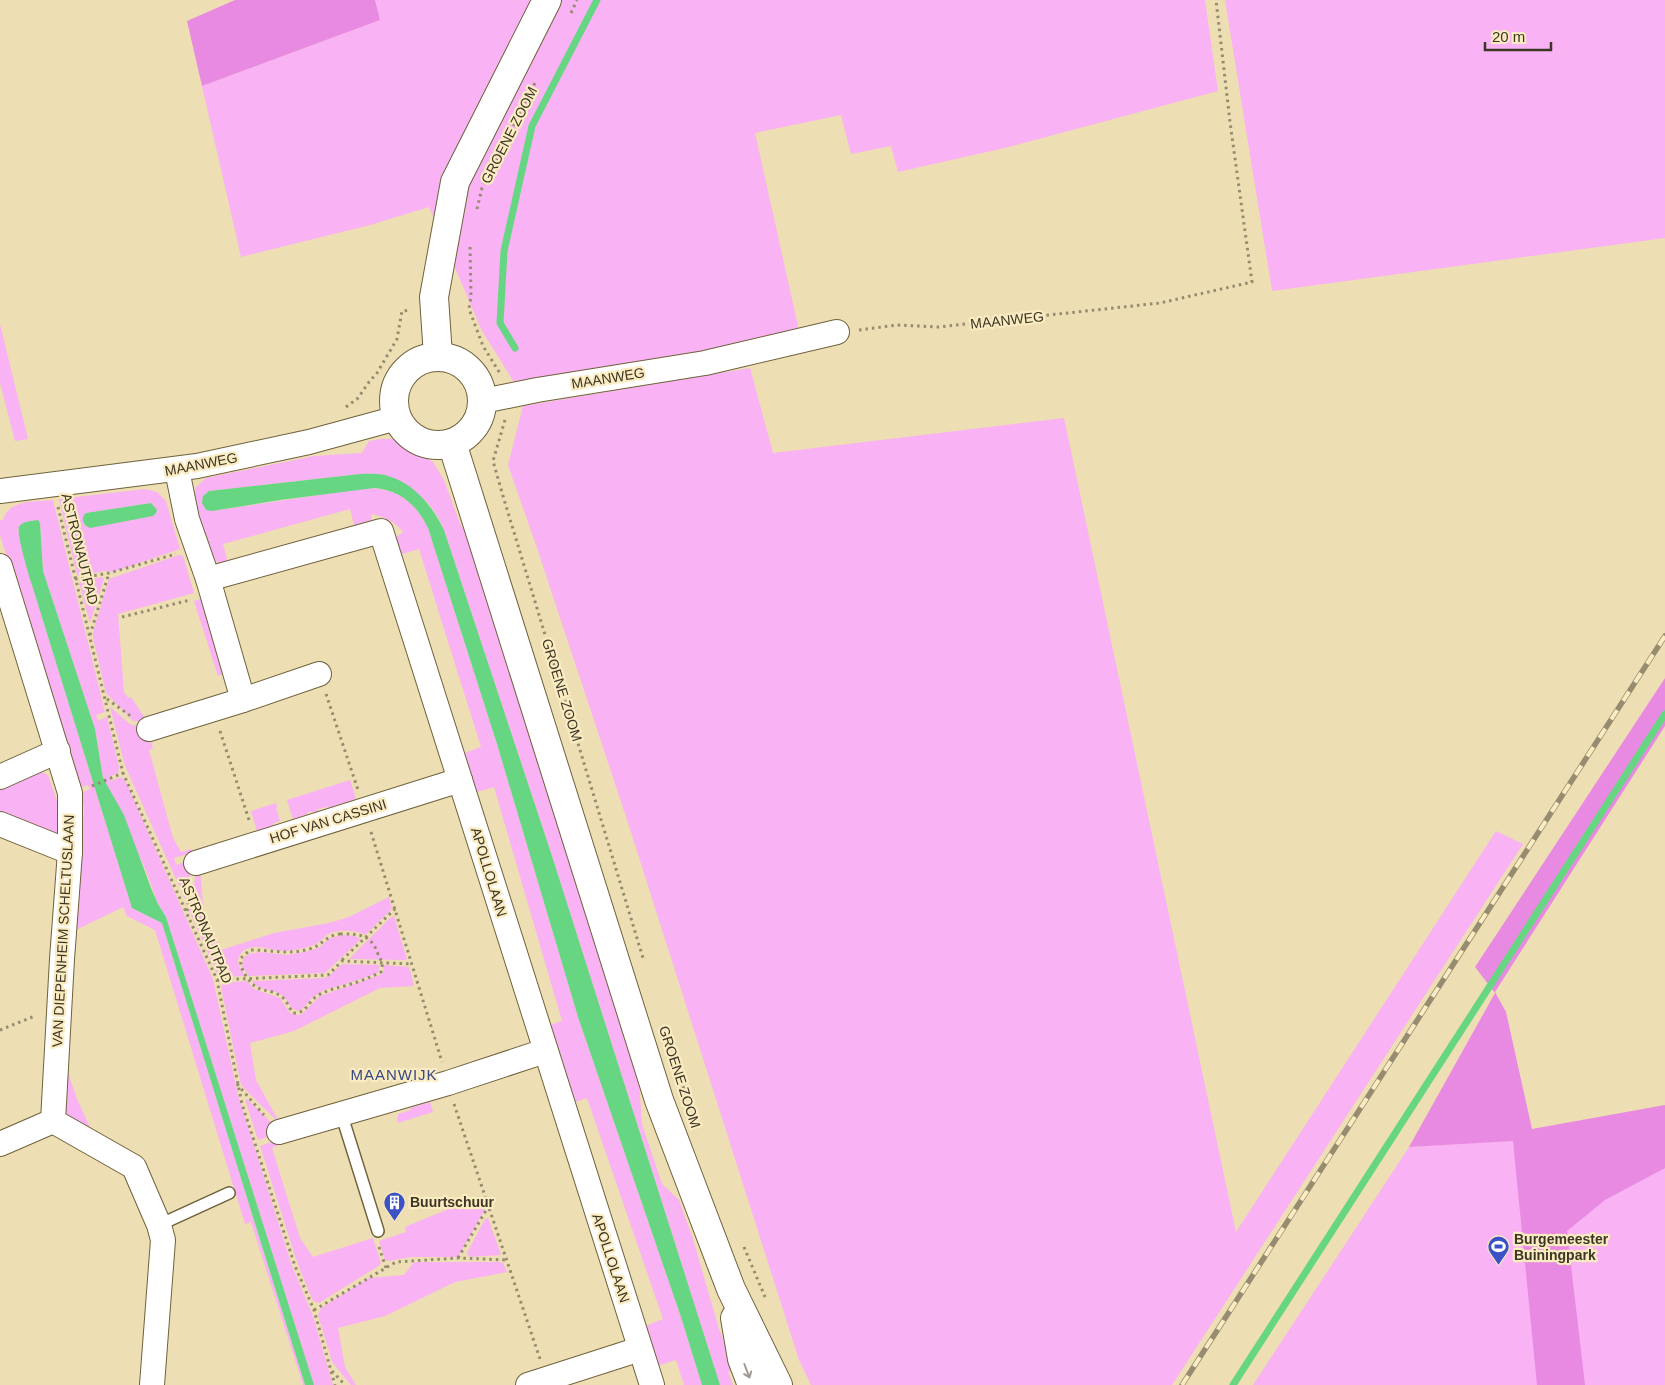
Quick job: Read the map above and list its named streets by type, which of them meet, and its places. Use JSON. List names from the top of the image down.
{
  "streets": {
    "main road": ["GROENE ZOOM"],
    "street": [
      "MAANWEG",
      "HOF VAN CASSINI",
      "APOLLOLAAN",
      "VAN DIEPENHEIM SCHELTUSLAAN"
    ],
    "path": ["ASTRONAUTPAD"]
  },
  "crossings": [
    ["GROENE ZOOM", "MAANWEG"],
    ["MAANWEG", "ASTRONAUTPAD"],
    ["HOF VAN CASSINI", "APOLLOLAAN"]
  ],
  "districts": ["MAANWIJK"],
  "places": {
    "building": ["Buurtschuur"],
    "sports": ["Burgemeester Buiningpark"]
  },
  "scale_bar": "20 m"
}
